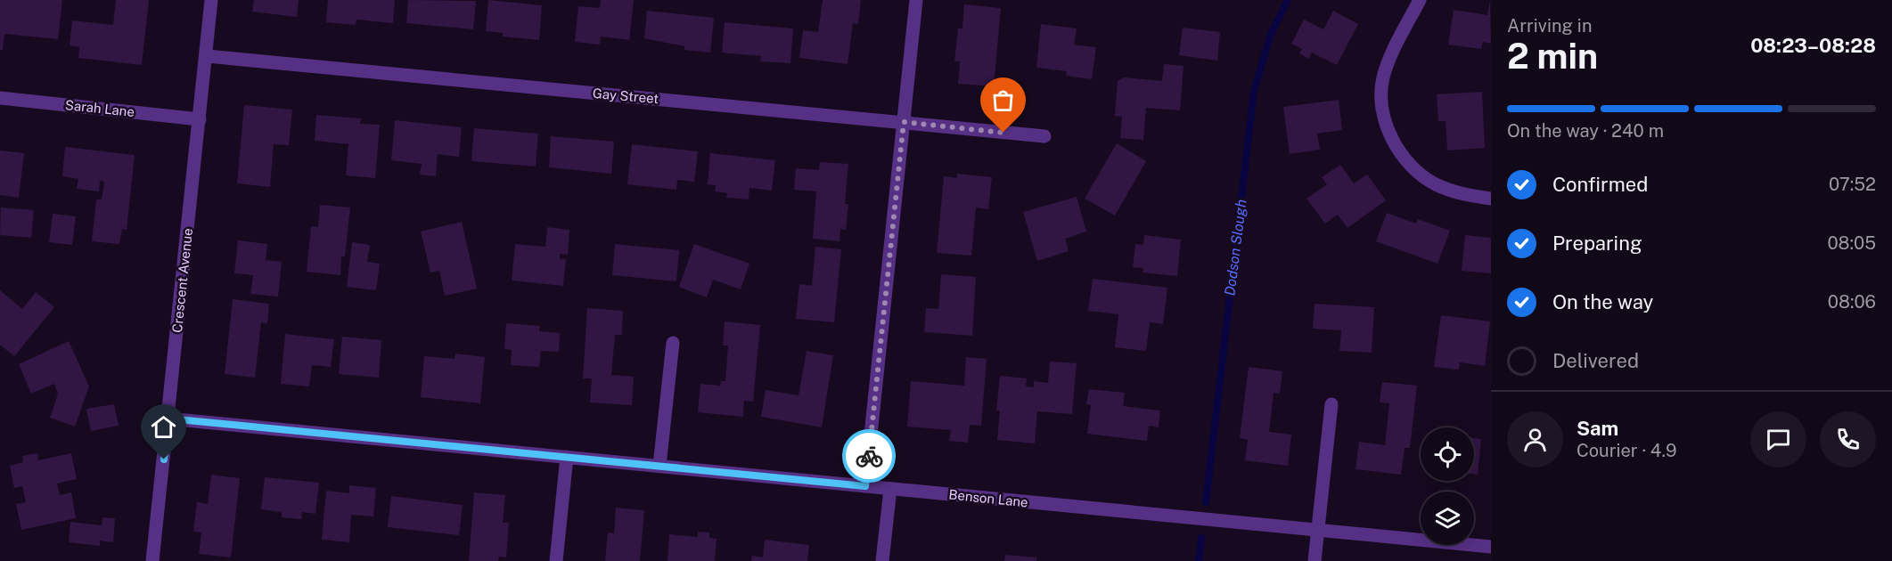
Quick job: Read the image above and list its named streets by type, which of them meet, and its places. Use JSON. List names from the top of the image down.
{
  "streets": {
    "street": [
      "Gay Street",
      "Sarah Lane",
      "Crescent Avenue",
      "Benson Lane"
    ]
  },
  "crossings": [
    ["Gay Street", "Crescent Avenue"],
    ["Sarah Lane", "Crescent Avenue"],
    ["Crescent Avenue", "Benson Lane"]
  ],
  "water": ["Dodson Slough"],
  "page": {
    "heading": ["2 min", "Arriving in", "08:23–08:28"],
    "panel": ["Sam", "Courier · 4.9"],
    "bar": "On the way · 240 m",
    "list": [
      ["Confirmed", "07:52"],
      ["Preparing", "08:05"],
      ["On the way", "08:06"],
      "Delivered"
    ]
  }
}
